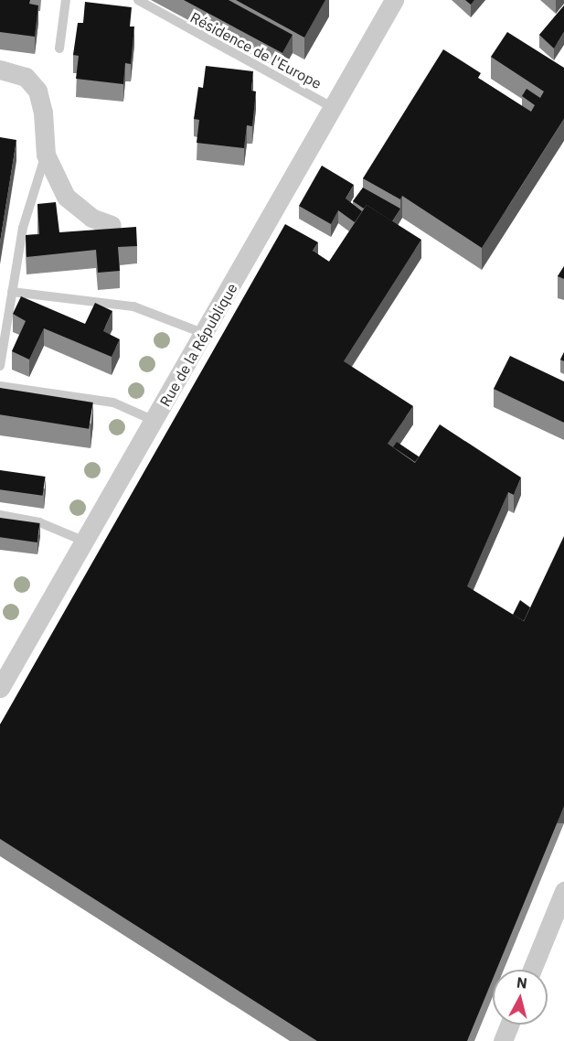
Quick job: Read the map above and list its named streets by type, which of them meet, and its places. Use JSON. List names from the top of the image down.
{
  "streets": {
    "street": ["Rue de la République"],
    "lane": ["Résidence de l'Europe"]
  },
  "crossings": [
    ["Résidence de l'Europe", "Rue de la République"]
  ],
  "north": "top"
}
